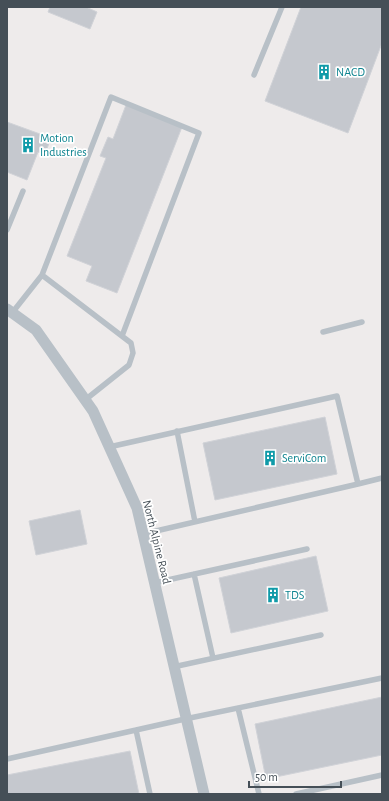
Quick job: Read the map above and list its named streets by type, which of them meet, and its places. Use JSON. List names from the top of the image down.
{
  "streets": {
    "street": ["North Alpine Road"]
  },
  "places": {
    "building": [
      "NACD",
      "Motion Industries",
      "ServiCom",
      "TDS"
    ]
  },
  "scale_bar": "50 m"
}
